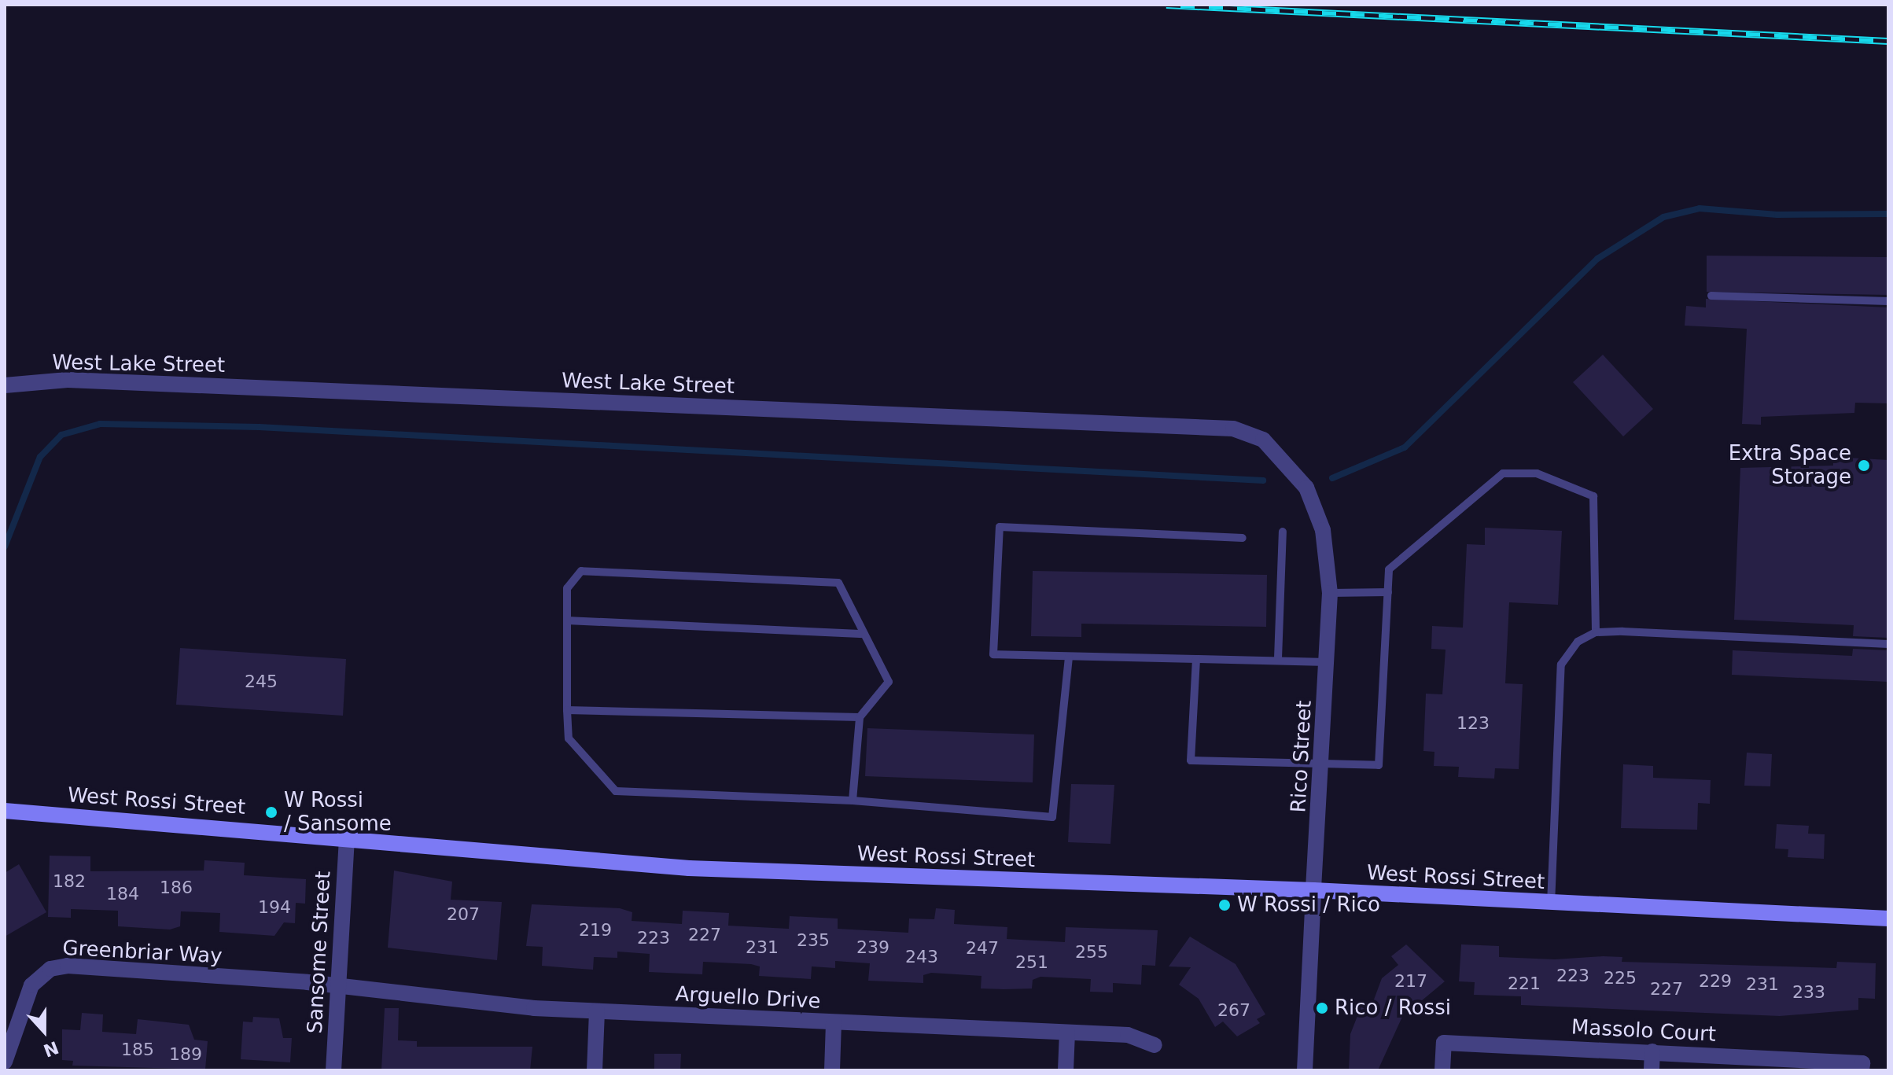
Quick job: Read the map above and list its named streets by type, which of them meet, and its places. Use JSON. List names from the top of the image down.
{
  "streets": {
    "main road": ["West Rossi Street"],
    "street": [
      "West Lake Street",
      "Rico Street",
      "Greenbriar Way",
      "Sansome Street",
      "Arguello Drive",
      "Massolo Court"
    ]
  },
  "crossings": [
    ["West Lake Street", "Rico Street"],
    ["Rico Street", "West Rossi Street"],
    ["West Rossi Street", "Sansome Street"],
    ["Greenbriar Way", "Sansome Street"],
    ["Greenbriar Way", "Arguello Drive"],
    ["Sansome Street", "Arguello Drive"]
  ],
  "places": [
    "Extra Space Storage",
    "W Rossi / Sansome",
    "W Rossi / Rico",
    "Rico / Rossi"
  ],
  "house_numbers": [
    "245",
    "123",
    "182",
    "186",
    "184",
    "194",
    "207",
    "219",
    "227",
    "223",
    "235",
    "231",
    "239",
    "247",
    "255",
    "243",
    "251",
    "223",
    "225",
    "217",
    "229",
    "221",
    "231",
    "227",
    "233",
    "267",
    "185",
    "189"
  ],
  "north": "bottom"
}
